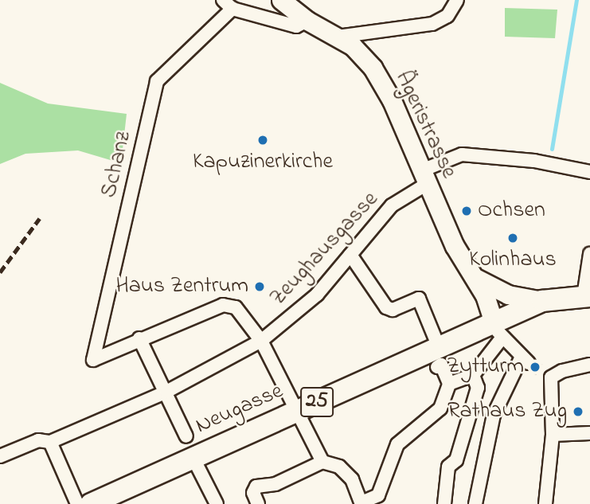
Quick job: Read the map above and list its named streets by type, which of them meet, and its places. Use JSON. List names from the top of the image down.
{
  "streets": {
    "main road": ["Ägeristrasse", "25", "Neugasse"],
    "street": ["Schanz", "Zeughausgasse"]
  },
  "crossings": [
    ["Ägeristrasse", "Zeughausgasse"],
    ["Ägeristrasse", "25"],
    ["25", "Neugasse"]
  ],
  "places": [
    "Kapuzinerkirche",
    "Ochsen",
    "Kolinhaus",
    "Haus Zentrum",
    "Zytturm",
    "Rathaus Zug"
  ]
}
